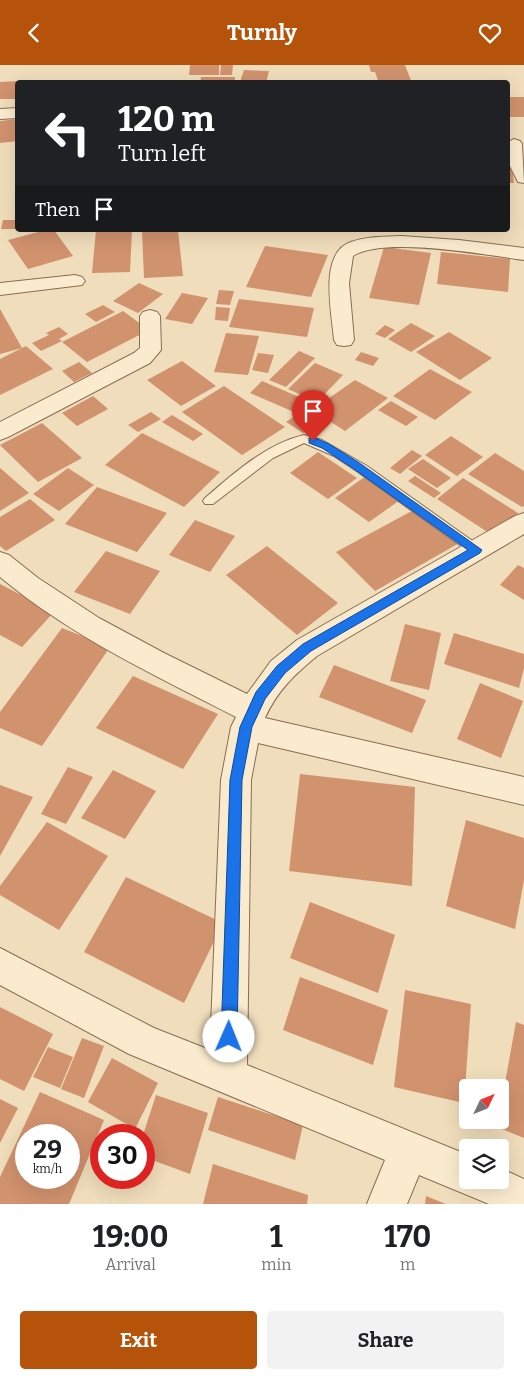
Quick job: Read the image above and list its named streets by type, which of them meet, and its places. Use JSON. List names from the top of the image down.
{
  "north": "top right",
  "page": {
    "header": "Turnly",
    "turn": ["120 m", "Turn left"],
    "then": "Then",
    "speed": "29 km/h",
    "limit": "30",
    "eta": [
      "19:00",
      "Arrival",
      "1",
      "min",
      "170",
      "m"
    ],
    "buttons": ["Exit", "Share"]
  }
}
